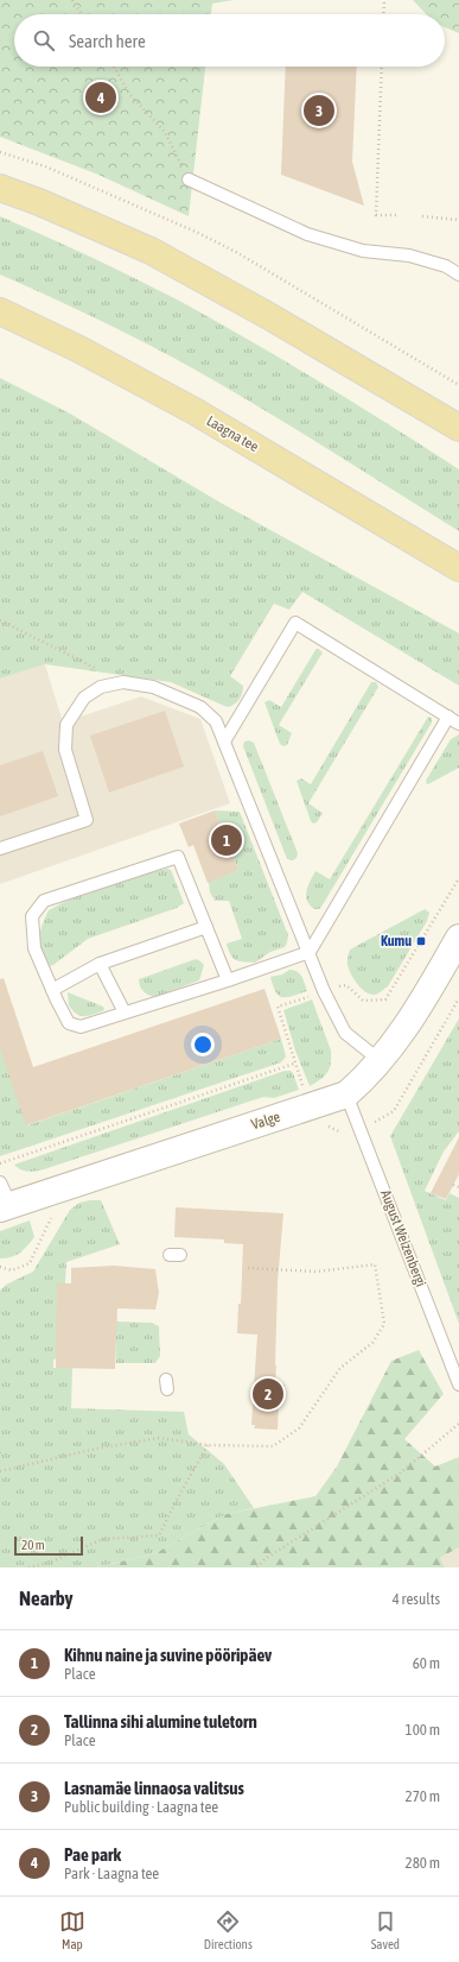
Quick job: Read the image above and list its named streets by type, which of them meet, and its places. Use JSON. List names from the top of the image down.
{
  "streets": {
    "main road": ["Laagna tee"],
    "street": ["Valge"],
    "lane": ["August Weizenbergi"]
  },
  "crossings": [
    ["Valge", "August Weizenbergi"]
  ],
  "places": {
    "transit": ["Kumu"]
  },
  "scale_bar": "20 m",
  "page": {
    "search": "Search here",
    "pins": [
      "4",
      "3",
      "1",
      "2"
    ],
    "scale": "20 m",
    "heading": ["Nearby", "4 results"],
    "list": [
      {
        "mark": "1",
        "name": "Kihnu naine ja suvine pööripäev",
        "note": "Place",
        "value": "60 m"
      },
      {
        "mark": "2",
        "name": "Tallinna sihi alumine tuletorn",
        "note": "Place",
        "value": "100 m"
      },
      {
        "mark": "3",
        "name": "Lasnamäe linnaosa valitsus",
        "note": "Public building · Laagna tee",
        "value": "270 m"
      },
      {
        "mark": "4",
        "name": "Pae park",
        "note": "Park · Laagna tee",
        "value": "280 m"
      }
    ],
    "nav": ["Map", "Directions", "Saved"]
  }
}
